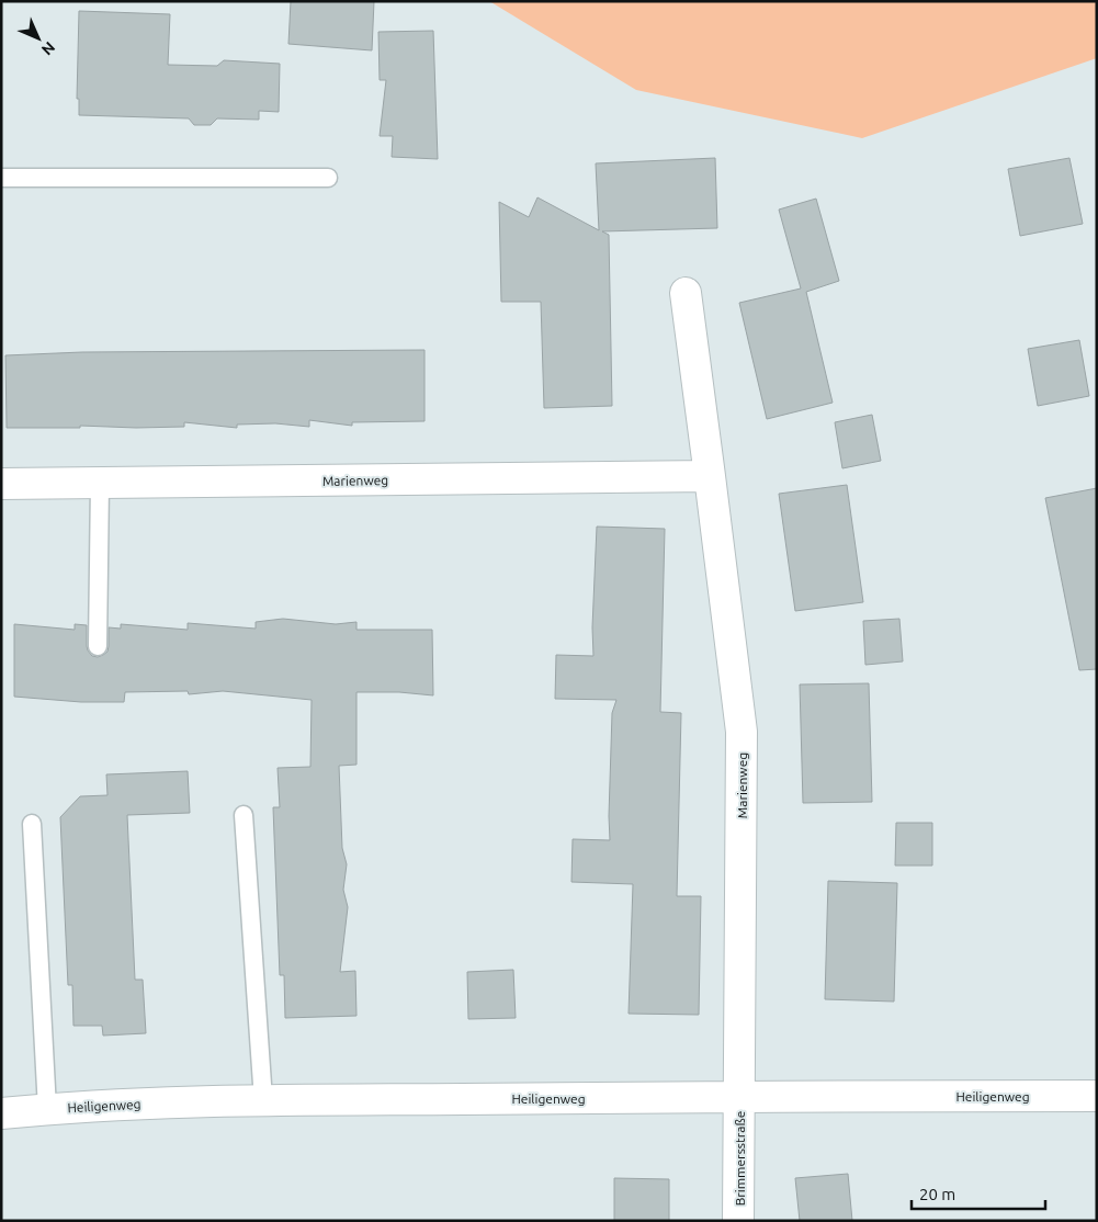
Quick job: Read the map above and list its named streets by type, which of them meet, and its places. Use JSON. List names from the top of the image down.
{
  "streets": {
    "street": ["Marienweg", "Heiligenweg", "Brimmersstraße"]
  },
  "crossings": [
    ["Marienweg", "Heiligenweg"],
    ["Marienweg", "Brimmersstraße"],
    ["Heiligenweg", "Brimmersstraße"]
  ],
  "scale_bar": "20 m",
  "north": "bottom right"
}
